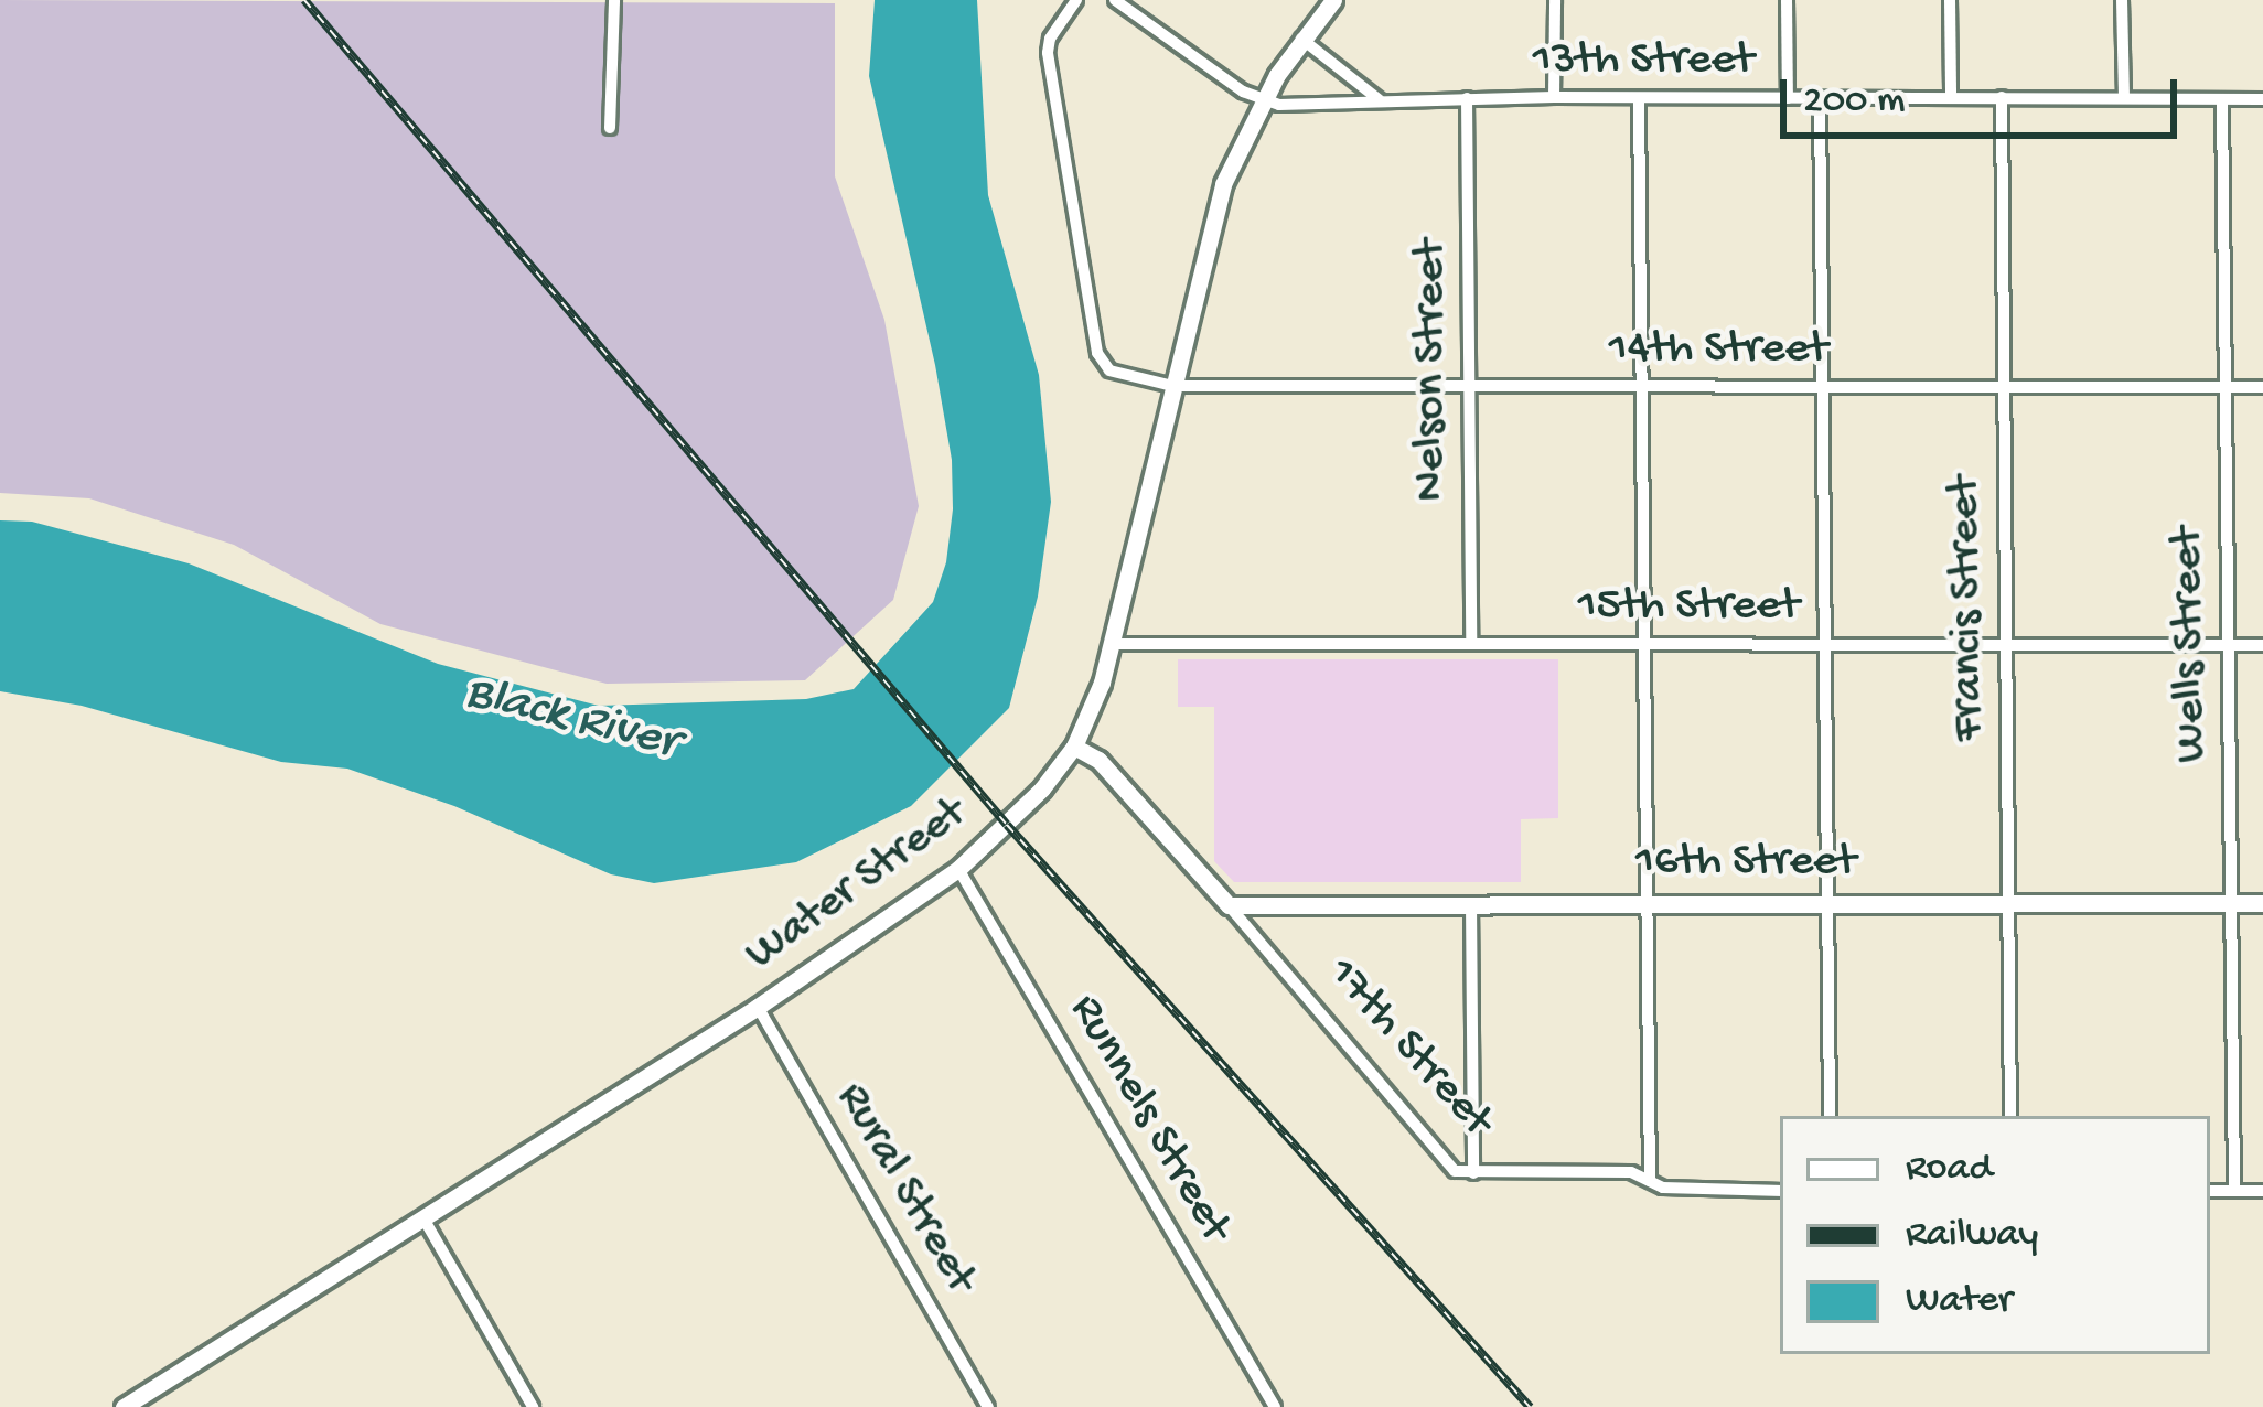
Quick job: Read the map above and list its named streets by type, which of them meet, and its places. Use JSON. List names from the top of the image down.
{
  "streets": {
    "street": [
      "13th Street",
      "14th Street",
      "Nelson Street",
      "15th Street",
      "Francis Street",
      "Wells Street",
      "16th Street",
      "Water Street",
      "17th Street",
      "Runnels Street",
      "Rural Street"
    ]
  },
  "crossings": [
    ["13th Street", "Nelson Street"],
    ["13th Street", "Francis Street"],
    ["13th Street", "Wells Street"],
    ["13th Street", "Water Street"],
    ["14th Street", "Nelson Street"],
    ["14th Street", "Francis Street"],
    ["14th Street", "Wells Street"],
    ["14th Street", "Water Street"],
    ["Nelson Street", "15th Street"],
    ["15th Street", "Francis Street"],
    ["15th Street", "Wells Street"],
    ["15th Street", "Water Street"],
    ["Francis Street", "16th Street"],
    ["Wells Street", "16th Street"],
    ["16th Street", "17th Street"],
    ["Water Street", "17th Street"],
    ["Water Street", "Runnels Street"],
    ["Water Street", "Rural Street"]
  ],
  "water": ["Black River"],
  "legend": ["Road", "Railway", "Water"],
  "scale_bar": "200 m"
}
